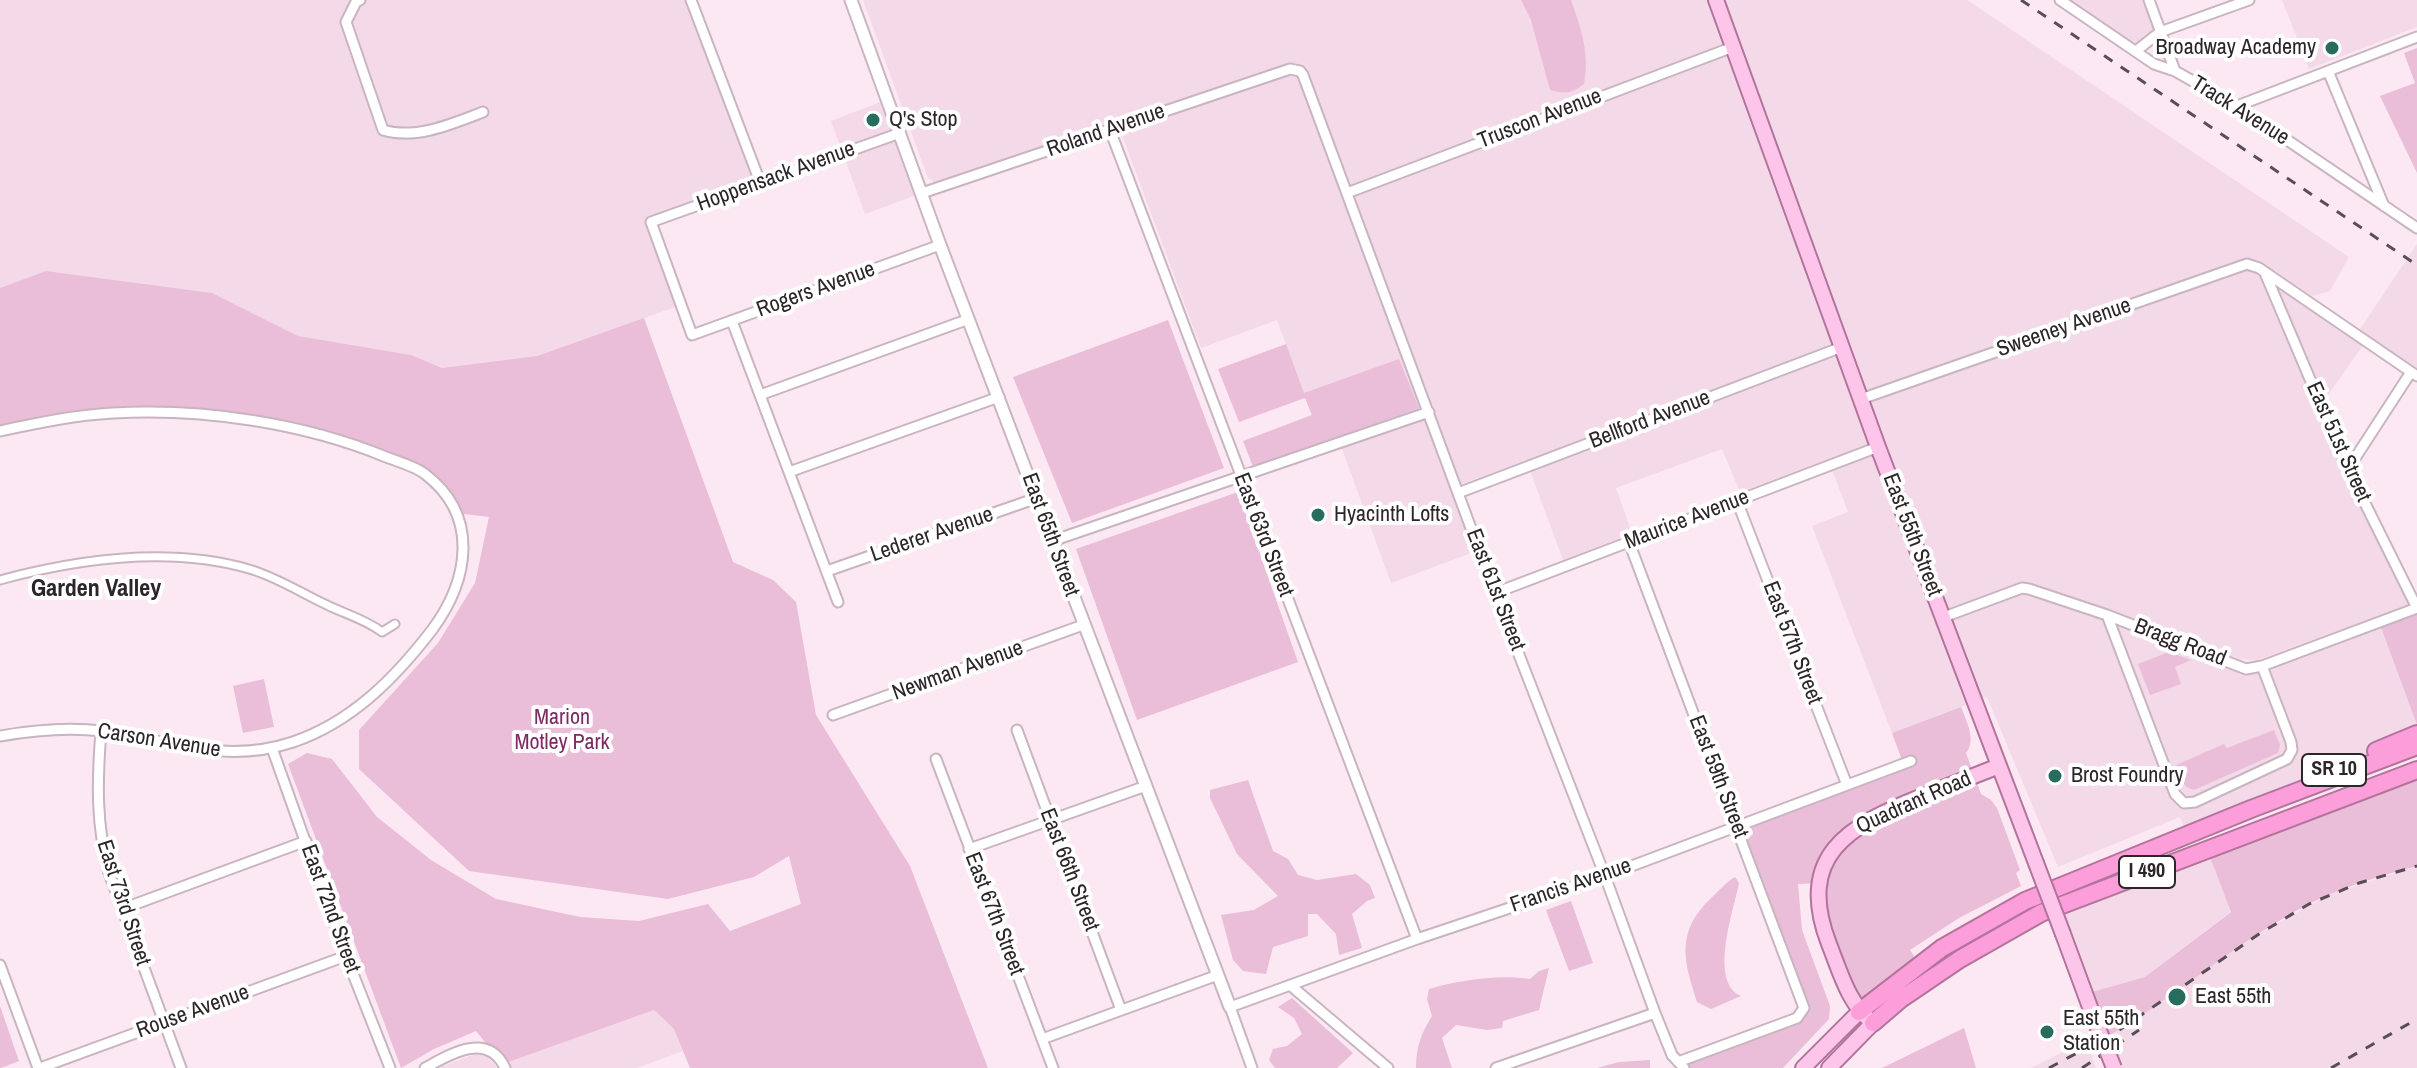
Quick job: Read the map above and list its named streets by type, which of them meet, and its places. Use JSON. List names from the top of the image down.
{
  "streets": {
    "highway": ["SR 10", "I 490"],
    "main road": ["East 55th Street", "Quadrant Road"],
    "street": [
      "Track Avenue",
      "Truscon Avenue",
      "Roland Avenue",
      "Hoppensack Avenue",
      "Rogers Avenue",
      "Sweeney Avenue",
      "Bellford Avenue",
      "East 51st Street",
      "Maurice Avenue",
      "Lederer Avenue",
      "East 65th Street",
      "East 63rd Street",
      "East 61st Street",
      "East 57th Street",
      "Bragg Road",
      "Newman Avenue",
      "Carson Avenue",
      "East 59th Street",
      "East 66th Street",
      "Francis Avenue",
      "East 73rd Street",
      "East 72nd Street",
      "East 67th Street",
      "Rouse Avenue"
    ]
  },
  "crossings": [
    ["Truscon Avenue", "East 55th Street"],
    ["Truscon Avenue", "East 61st Street"],
    ["Roland Avenue", "East 65th Street"],
    ["Roland Avenue", "East 63rd Street"],
    ["Roland Avenue", "East 61st Street"],
    ["Hoppensack Avenue", "Rogers Avenue"],
    ["Hoppensack Avenue", "East 65th Street"],
    ["Rogers Avenue", "East 65th Street"],
    ["Sweeney Avenue", "East 51st Street"],
    ["Sweeney Avenue", "East 55th Street"],
    ["Bellford Avenue", "East 55th Street"],
    ["Bellford Avenue", "East 61st Street"],
    ["Maurice Avenue", "East 55th Street"],
    ["Maurice Avenue", "East 61st Street"],
    ["Maurice Avenue", "East 57th Street"],
    ["Maurice Avenue", "East 59th Street"],
    ["Lederer Avenue", "East 65th Street"],
    ["East 65th Street", "Newman Avenue"],
    ["East 65th Street", "Francis Avenue"],
    ["East 63rd Street", "Francis Avenue"],
    ["East 55th Street", "Bragg Road"],
    ["East 55th Street", "Quadrant Road"],
    ["East 61st Street", "East 59th Street"],
    ["East 61st Street", "Francis Avenue"],
    ["East 57th Street", "Francis Avenue"],
    ["Carson Avenue", "East 73rd Street"],
    ["Carson Avenue", "East 72nd Street"],
    ["SR 10", "I 490"],
    ["East 59th Street", "Francis Avenue"],
    ["Quadrant Road", "I 490"],
    ["East 73rd Street", "Rouse Avenue"],
    ["East 72nd Street", "Rouse Avenue"]
  ],
  "districts": ["Garden Valley"],
  "parks": ["Marion Motley Park"],
  "places": [
    "Broadway Academy",
    "Q's Stop",
    "Hyacinth Lofts",
    "Brost Foundry",
    "East 55th",
    "East 55th Station"
  ]
}
